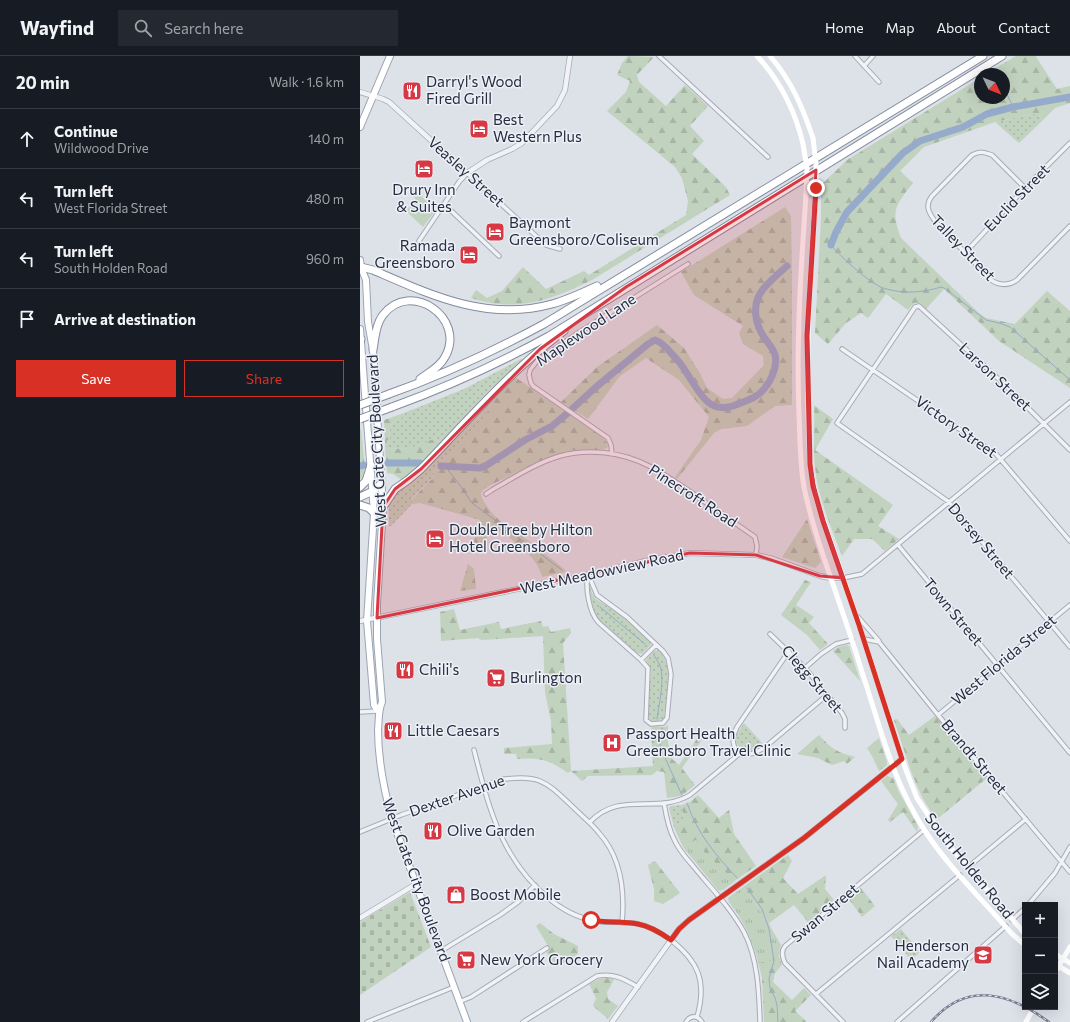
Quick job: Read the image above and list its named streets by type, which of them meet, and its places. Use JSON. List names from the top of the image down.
{
  "streets": {
    "main road": ["West Gate City Boulevard", "South Holden Road"],
    "street": [
      "Veasley Street",
      "Euclid Street",
      "Talley Street",
      "Maplewood Lane",
      "Larson Street",
      "Victory Street",
      "Pinecroft Road",
      "Dorsey Street",
      "West Meadowview Road",
      "Town Street",
      "West Florida Street",
      "Clegg Street",
      "Brandt Street",
      "Dexter Avenue",
      "Swan Street"
    ]
  },
  "crossings": [
    ["Euclid Street", "Talley Street"],
    ["Maplewood Lane", "Pinecroft Road"],
    ["Larson Street", "Victory Street"],
    ["Larson Street", "Dorsey Street"],
    ["Victory Street", "Dorsey Street"],
    ["West Gate City Boulevard", "West Meadowview Road"],
    ["West Gate City Boulevard", "Dexter Avenue"],
    ["Pinecroft Road", "West Meadowview Road"],
    ["Dorsey Street", "West Florida Street"],
    ["West Meadowview Road", "South Holden Road"],
    ["Town Street", "West Florida Street"],
    ["West Florida Street", "Brandt Street"],
    ["Brandt Street", "South Holden Road"],
    ["South Holden Road", "Swan Street"]
  ],
  "places": {
    "restaurant": [
      "Darryl's Wood Fired Grill",
      "Chili's",
      "Little Caesars",
      "Olive Garden"
    ],
    "hotel": [
      "Best Western Plus",
      "Drury Inn & Suites",
      "Baymont Greensboro/Coliseum",
      "Ramada Greensboro",
      "DoubleTree by Hilton Hotel Greensboro"
    ],
    "supermarket": ["Burlington", "New York Grocery"],
    "hospital": ["Passport Health Greensboro Travel Clinic"],
    "shop": ["Boost Mobile"],
    "school or university": ["Henderson Nail Academy"]
  },
  "north": "bottom right",
  "page": {
    "header": "Wayfind",
    "search": "Search here",
    "nav": [
      "Home",
      "Map",
      "About",
      "Contact"
    ],
    "heading": ["20 min", "Walk · 1.6 km"],
    "list": [
      ["Continue", "Wildwood Drive", "140 m"],
      ["Turn left", "West Florida Street", "480 m"],
      ["Turn left", "South Holden Road", "960 m"],
      "Arrive at destination"
    ],
    "buttons": ["Save", "Share"],
    "map_buttons": ["+", "−"]
  }
}
